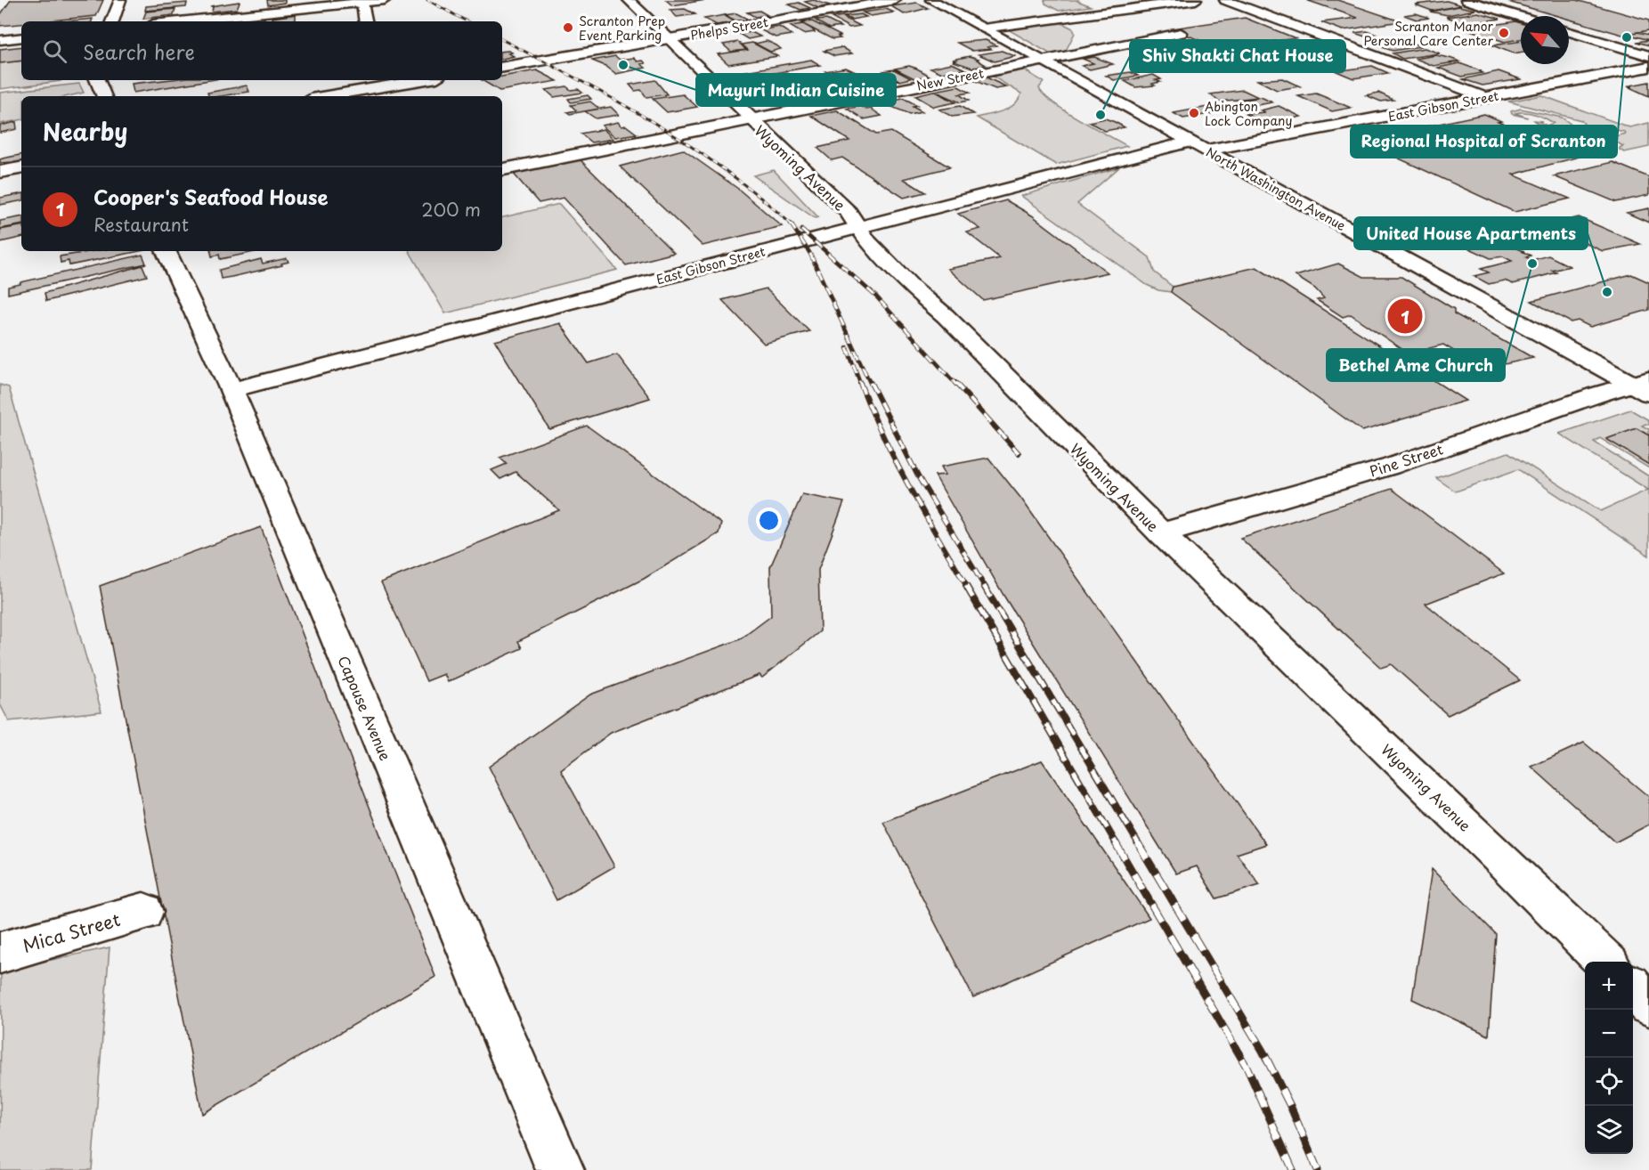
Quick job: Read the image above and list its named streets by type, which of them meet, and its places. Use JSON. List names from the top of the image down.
{
  "streets": {
    "street": [
      "Phelps Street",
      "New Street",
      "East Gibson Street",
      "Wyoming Avenue",
      "North Washington Avenue",
      "Pine Street",
      "Capouse Avenue",
      "Mica Street"
    ]
  },
  "crossings": [
    ["Phelps Street", "Wyoming Avenue"],
    ["New Street", "Wyoming Avenue"],
    ["New Street", "North Washington Avenue"],
    ["East Gibson Street", "Wyoming Avenue"],
    ["East Gibson Street", "North Washington Avenue"],
    ["East Gibson Street", "Capouse Avenue"],
    ["Wyoming Avenue", "Pine Street"],
    ["North Washington Avenue", "Pine Street"]
  ],
  "places": [
    "Scranton Prep Event Parking",
    "Scranton Manor Personal Care Center",
    "Regional Hospital of Scranton",
    "Mayuri Indian Cuisine",
    "Abington Lock Company",
    "Shiv Shakti Chat House",
    "Bethel Ame Church",
    "United House Apartments"
  ],
  "north": "top left",
  "page": {
    "search": "Search here",
    "heading": "Nearby",
    "list": [
      {
        "mark": "1",
        "name": "Cooper's Seafood House",
        "note": "Restaurant",
        "value": "200 m"
      }
    ],
    "pins": "1",
    "map_buttons": ["+", "−"]
  }
}
